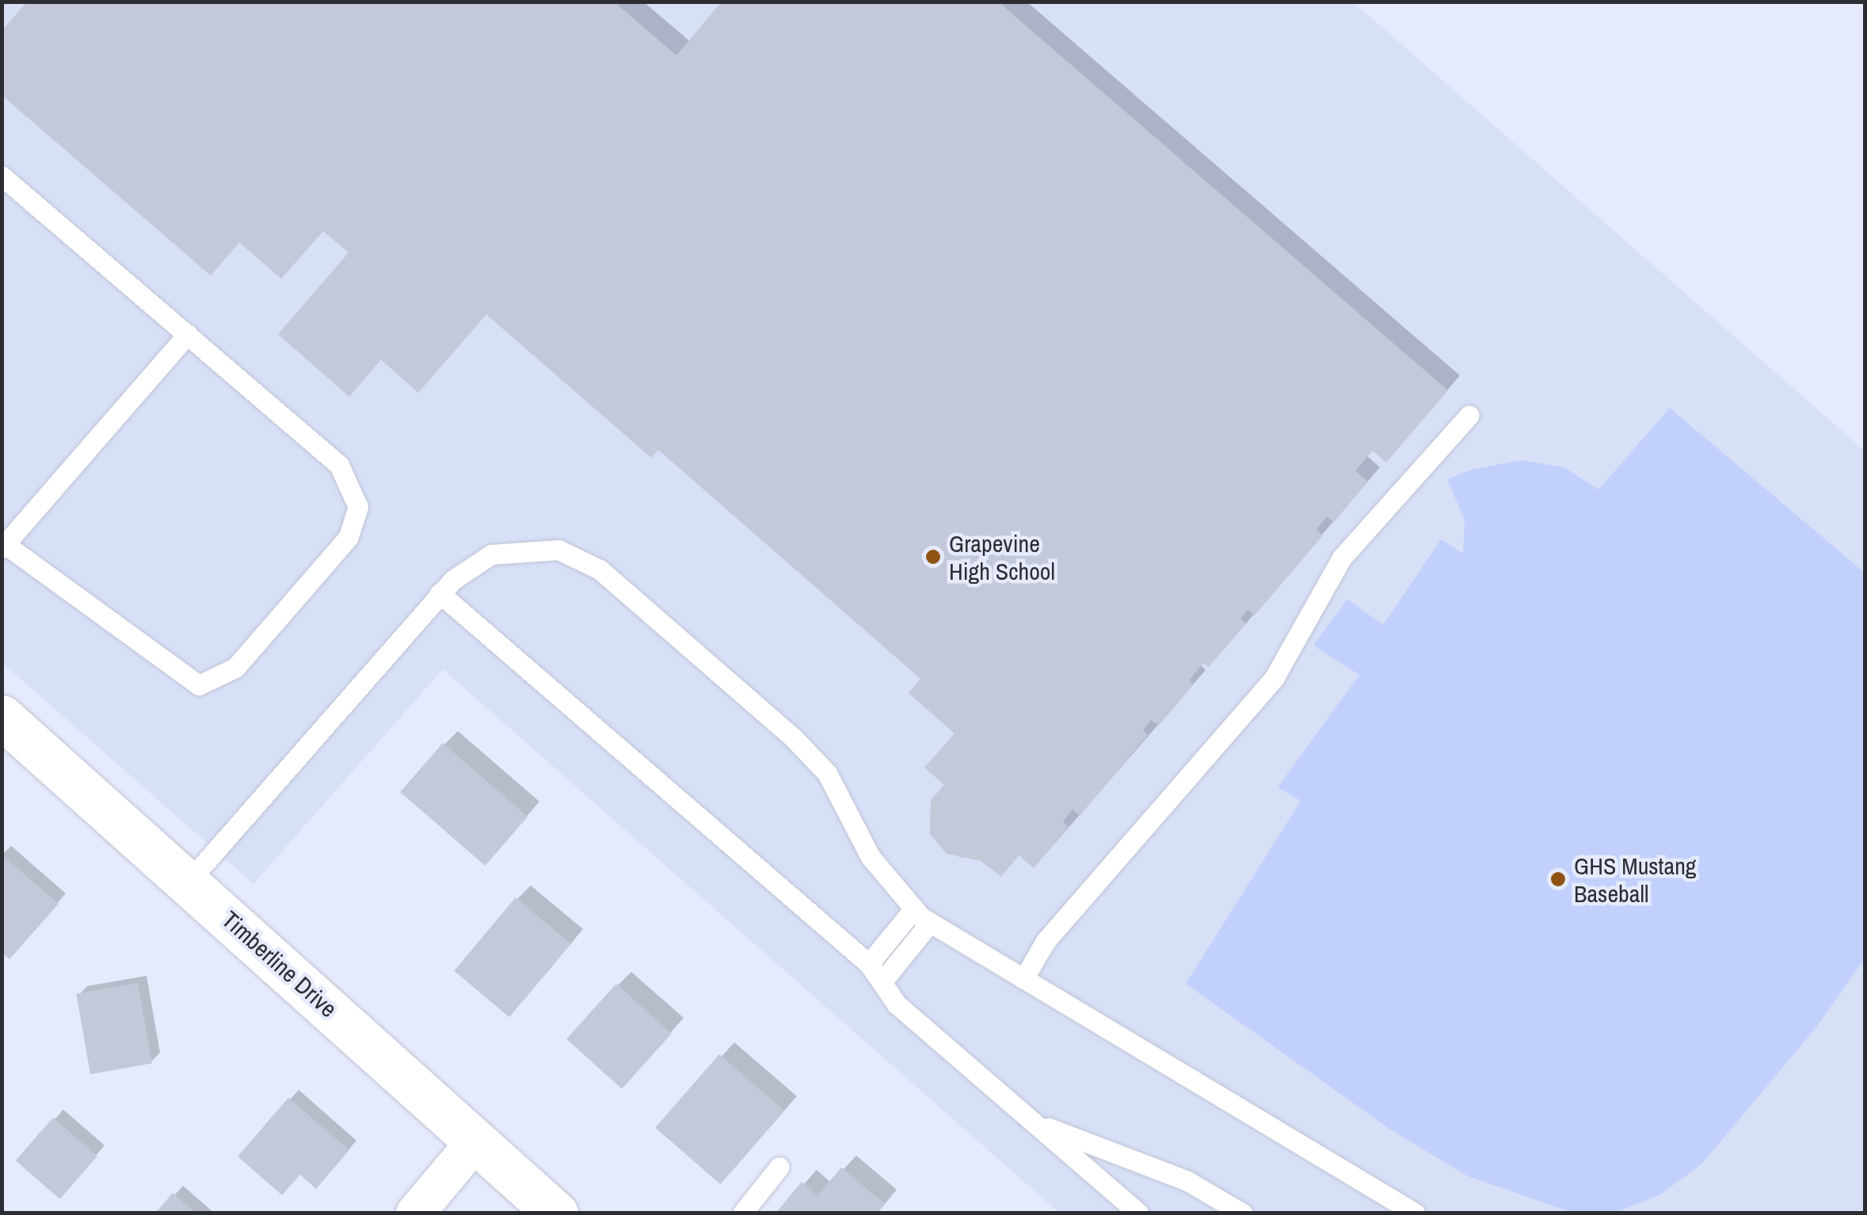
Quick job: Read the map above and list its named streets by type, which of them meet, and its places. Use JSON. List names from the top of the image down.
{
  "streets": {
    "street": ["Timberline Drive"]
  },
  "places": ["Grapevine High School", "GHS Mustang Baseball"]
}
